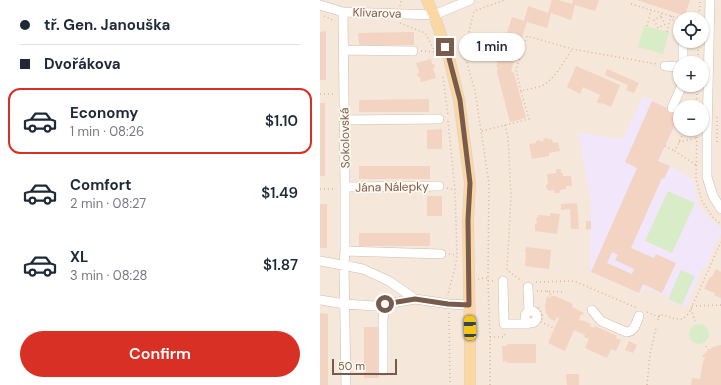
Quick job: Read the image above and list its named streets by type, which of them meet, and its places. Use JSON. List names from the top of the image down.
{
  "streets": {
    "street": ["Klivarova", "Sokolovská", "Jána Nálepky"]
  },
  "crossings": [
    ["Klivarova", "Sokolovská"],
    ["Sokolovská", "Jána Nálepky"]
  ],
  "scale_bar": "50 m",
  "page": {
    "banner": ["tř. Gen. Janouška", "Dvořákova"],
    "map_buttons": ["+", "−"],
    "bubble": "1 min",
    "list": [
      {
        "name": "Economy",
        "note": "1 min · 08:26",
        "value": "$1.10"
      },
      {
        "name": "Comfort",
        "note": "2 min · 08:27",
        "value": "$1.49"
      },
      {
        "name": "XL",
        "note": "3 min · 08:28",
        "value": "$1.87"
      }
    ],
    "buttons": "Confirm",
    "scale": "50 m"
  }
}
